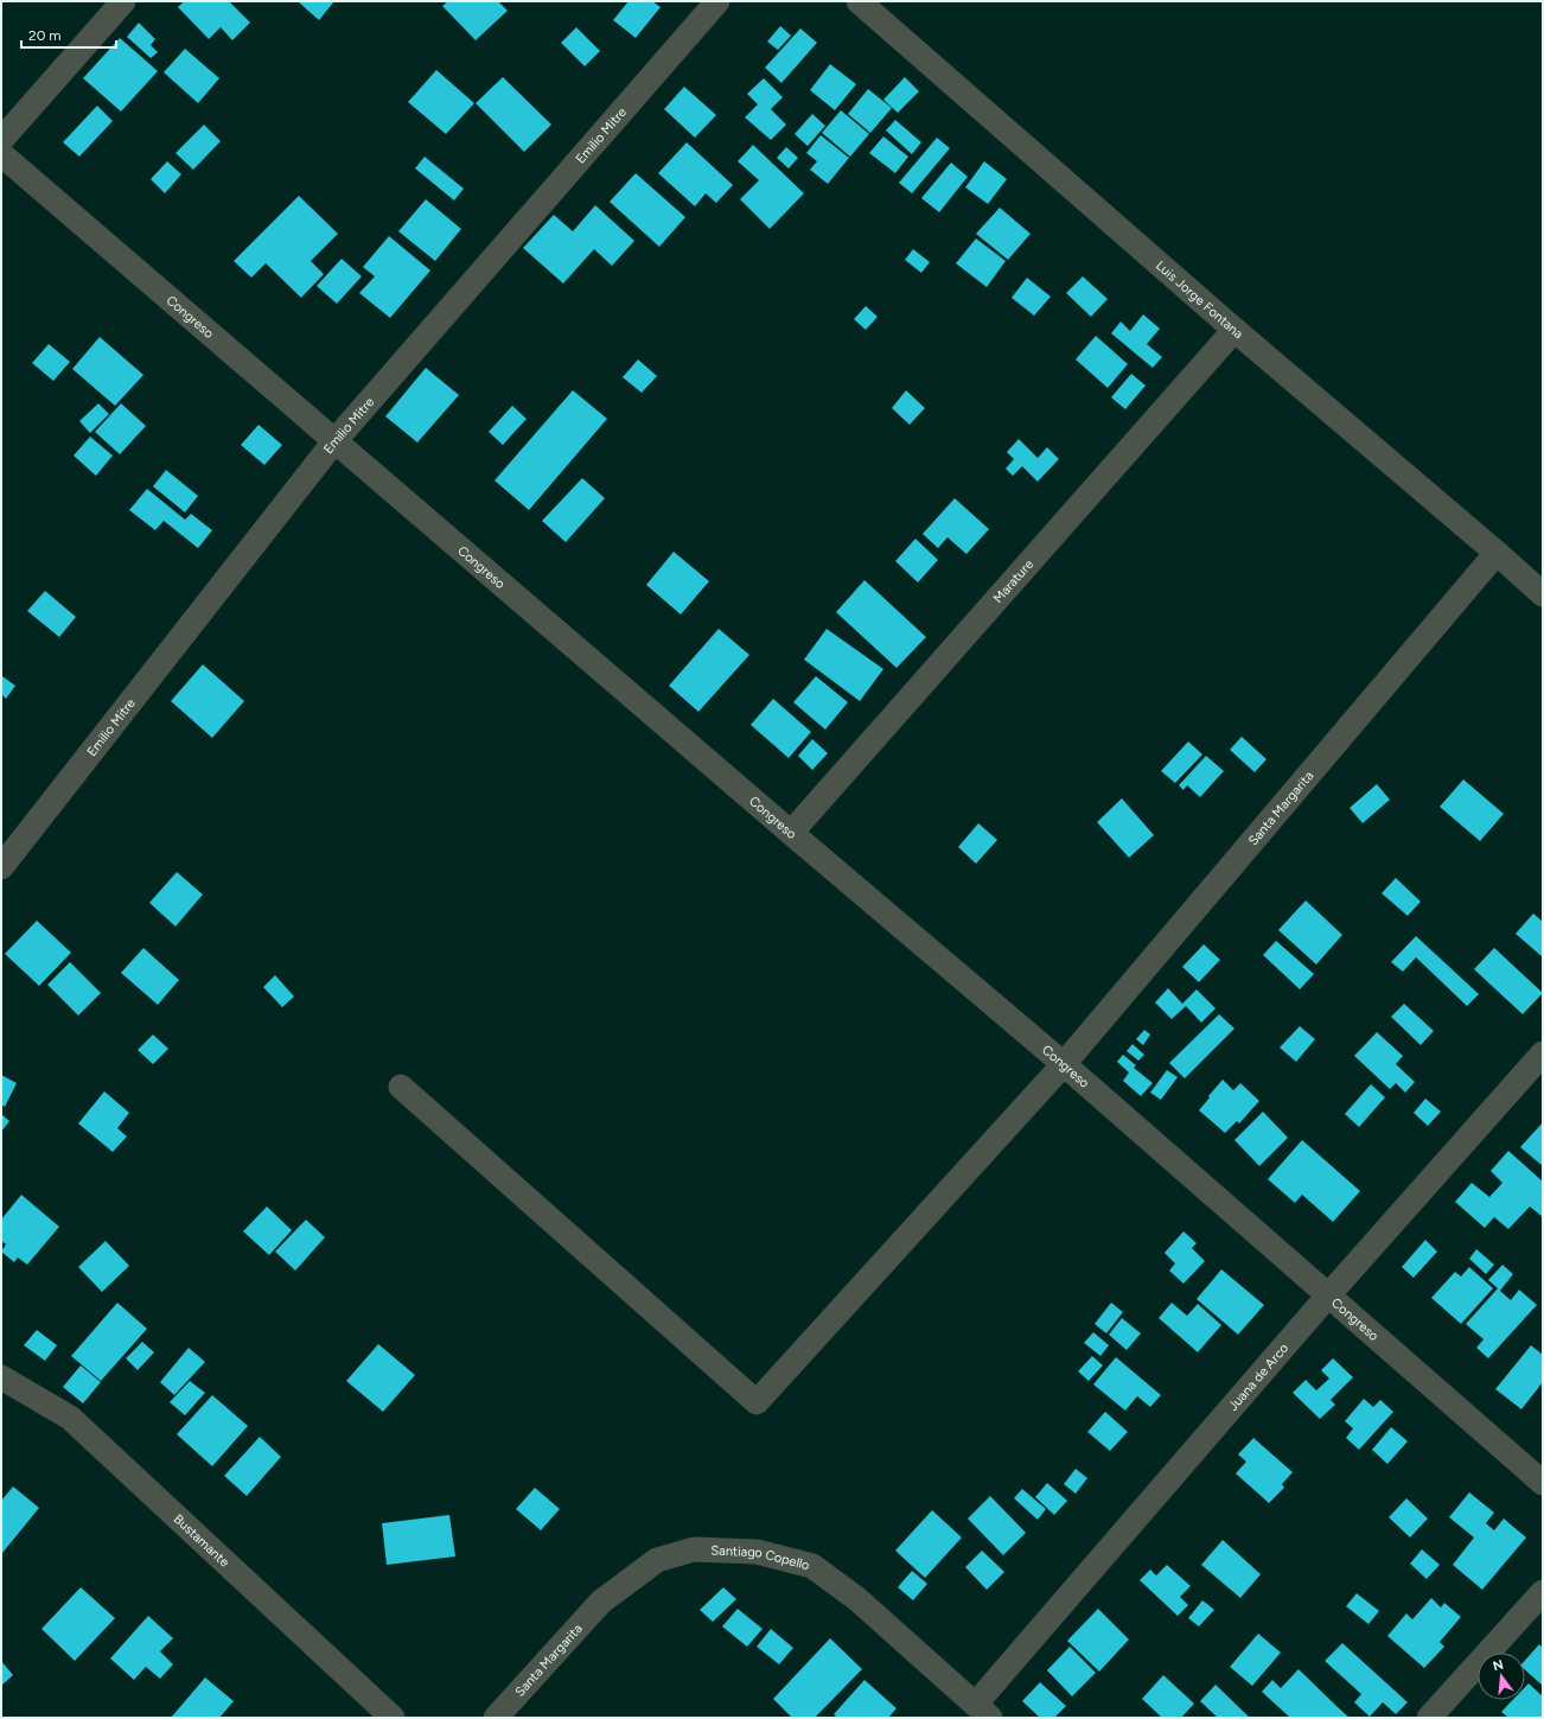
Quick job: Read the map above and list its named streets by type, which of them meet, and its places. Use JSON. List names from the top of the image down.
{
  "streets": {
    "street": [
      "Emilio Mitre",
      "Luis Jorge Fontana",
      "Congreso",
      "Marature",
      "Santa Margarita",
      "Juana de Arco",
      "Bustamante",
      "Santiago Copello"
    ]
  },
  "crossings": [
    ["Emilio Mitre", "Congreso"],
    ["Luis Jorge Fontana", "Marature"],
    ["Luis Jorge Fontana", "Santa Margarita"],
    ["Congreso", "Marature"],
    ["Congreso", "Santa Margarita"],
    ["Congreso", "Juana de Arco"],
    ["Santa Margarita", "Santiago Copello"],
    ["Juana de Arco", "Santiago Copello"]
  ],
  "scale_bar": "20 m",
  "north": "top"
}
